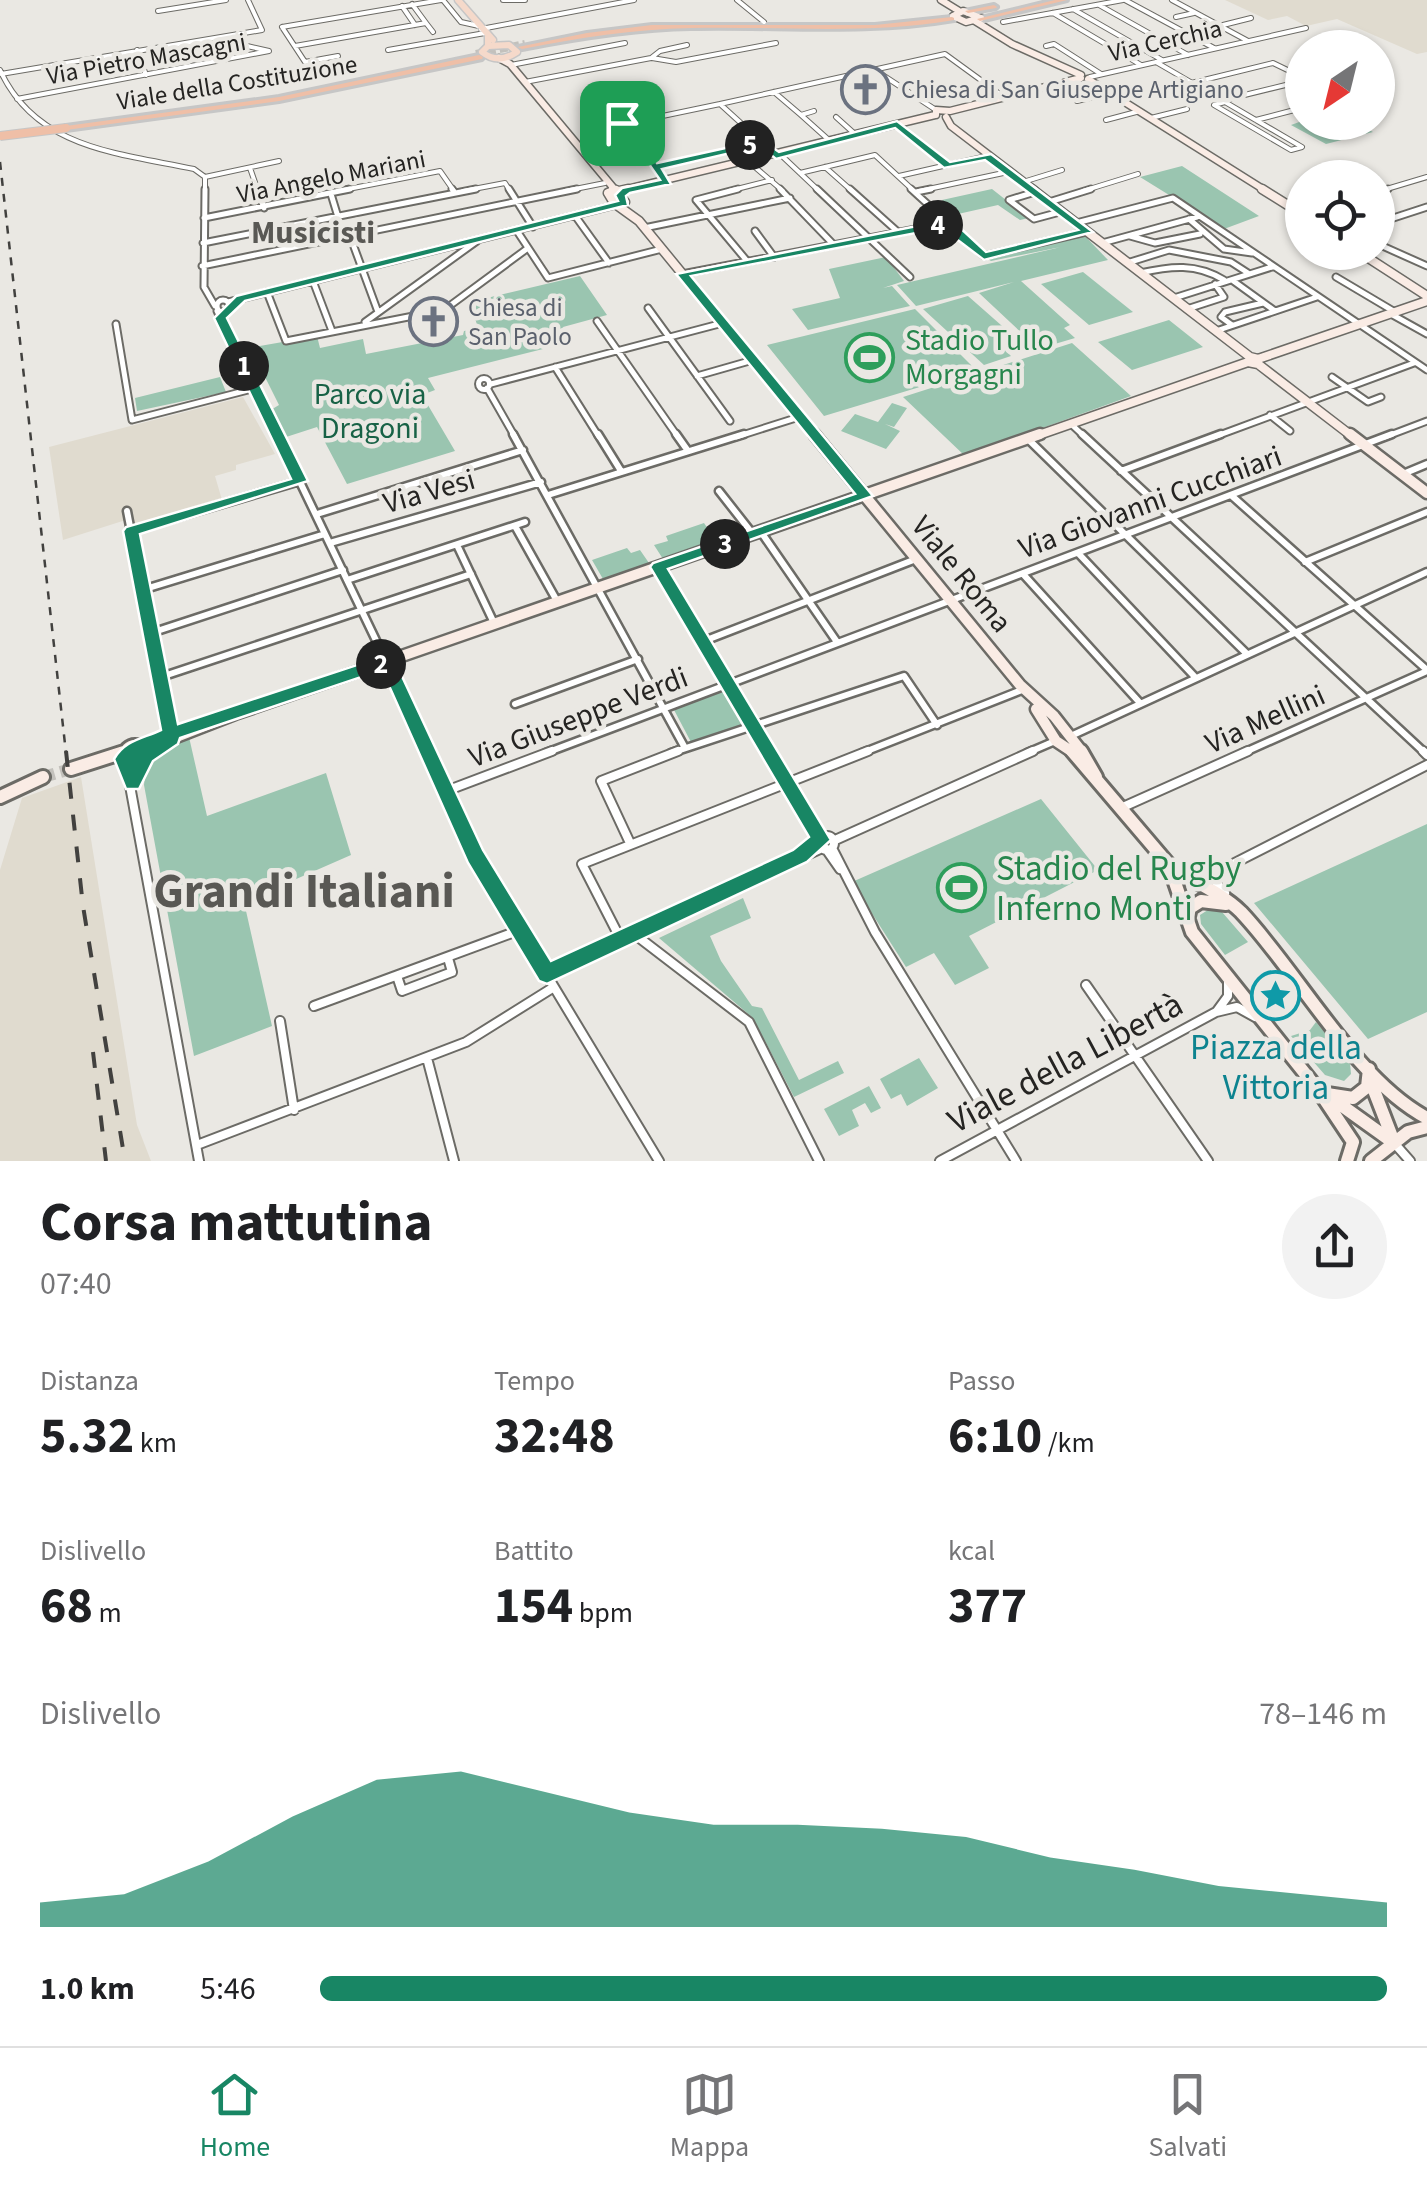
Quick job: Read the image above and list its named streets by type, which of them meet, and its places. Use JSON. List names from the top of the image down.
{
  "streets": {
    "highway": ["Viale della Costituzione"],
    "main road": ["Via Cerchia", "Viale Roma"],
    "street": [
      "Via Pietro Mascagni",
      "Via Angelo Mariani",
      "Via Vesi",
      "Via Giovanni Cucchiari",
      "Via Giuseppe Verdi",
      "Via Mellini",
      "Viale della Libertà"
    ]
  },
  "crossings": [
    ["Via Giovanni Cucchiari", "Viale Roma"],
    ["Via Giovanni Cucchiari", "Via Giuseppe Verdi"],
    ["Viale Roma", "Via Giuseppe Verdi"],
    ["Viale Roma", "Via Mellini"],
    ["Viale Roma", "Viale della Libertà"]
  ],
  "districts": ["Musicisti", "Grandi Italiani"],
  "parks": ["Parco via Dragoni"],
  "places": {
    "church": ["Chiesa di San Giuseppe Artigiano", "Chiesa di San Paolo"],
    "sports": ["Stadio Tullo Morgagni", "Stadio del Rugby Inferno Monti"],
    "place": ["Piazza della Vittoria"]
  },
  "north": "bottom left",
  "page": {
    "pins": [
      "5",
      "4",
      "1",
      "3",
      "2"
    ],
    "heading": ["Corsa mattutina", "07:40"],
    "stats": [
      ["Distanza", "5.32 km"],
      ["Tempo", "32:48"],
      ["Passo", "6:10 /km"],
      ["Dislivello", "68 m"],
      ["Battito", "154 bpm"],
      ["kcal", "377"]
    ],
    "chart": ["Dislivello", "78–146 m"],
    "list": [
      {
        "name": "1.0 km",
        "note": "5:46"
      }
    ],
    "tabs": ["Home", "Mappa", "Salvati"]
  }
}
